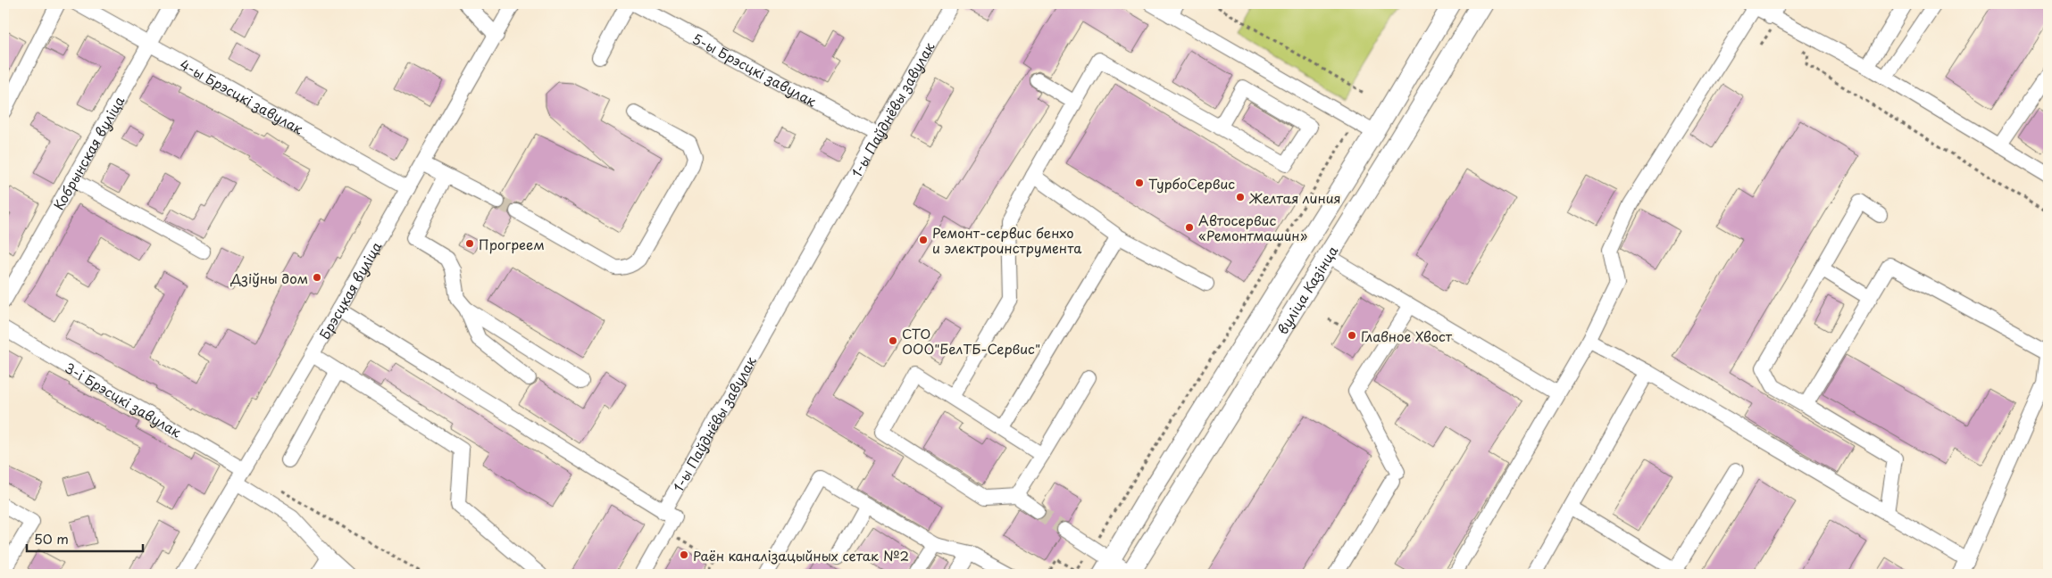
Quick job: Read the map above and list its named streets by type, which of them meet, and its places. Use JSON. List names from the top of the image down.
{
  "streets": {
    "main road": ["вуліца Казінца"],
    "street": [
      "5-ы Брэсцкі завулак",
      "4-ы Брэсцкі завулак",
      "1-ы Паўднёвы завулак",
      "Кобрынская вуліца",
      "Брэсцкая вуліца",
      "3-і Брэсцкі завулак"
    ]
  },
  "crossings": [
    ["5-ы Брэсцкі завулак", "1-ы Паўднёвы завулак"],
    ["4-ы Брэсцкі завулак", "Кобрынская вуліца"],
    ["4-ы Брэсцкі завулак", "Брэсцкая вуліца"],
    ["Брэсцкая вуліца", "3-і Брэсцкі завулак"]
  ],
  "places": [
    "ТурбоСервис",
    "Желтая линия",
    "Автосервис «Ремонтмашин»",
    "Ремонт-сервис бенхо и электроинструмента",
    "Прогреем",
    "Дзіўны дом",
    "Главное Хвост",
    "СТО ООО\"БелТБ-Сервис\"",
    "Раён каналізацыйных сетак №2"
  ],
  "scale_bar": "50 m"
}
